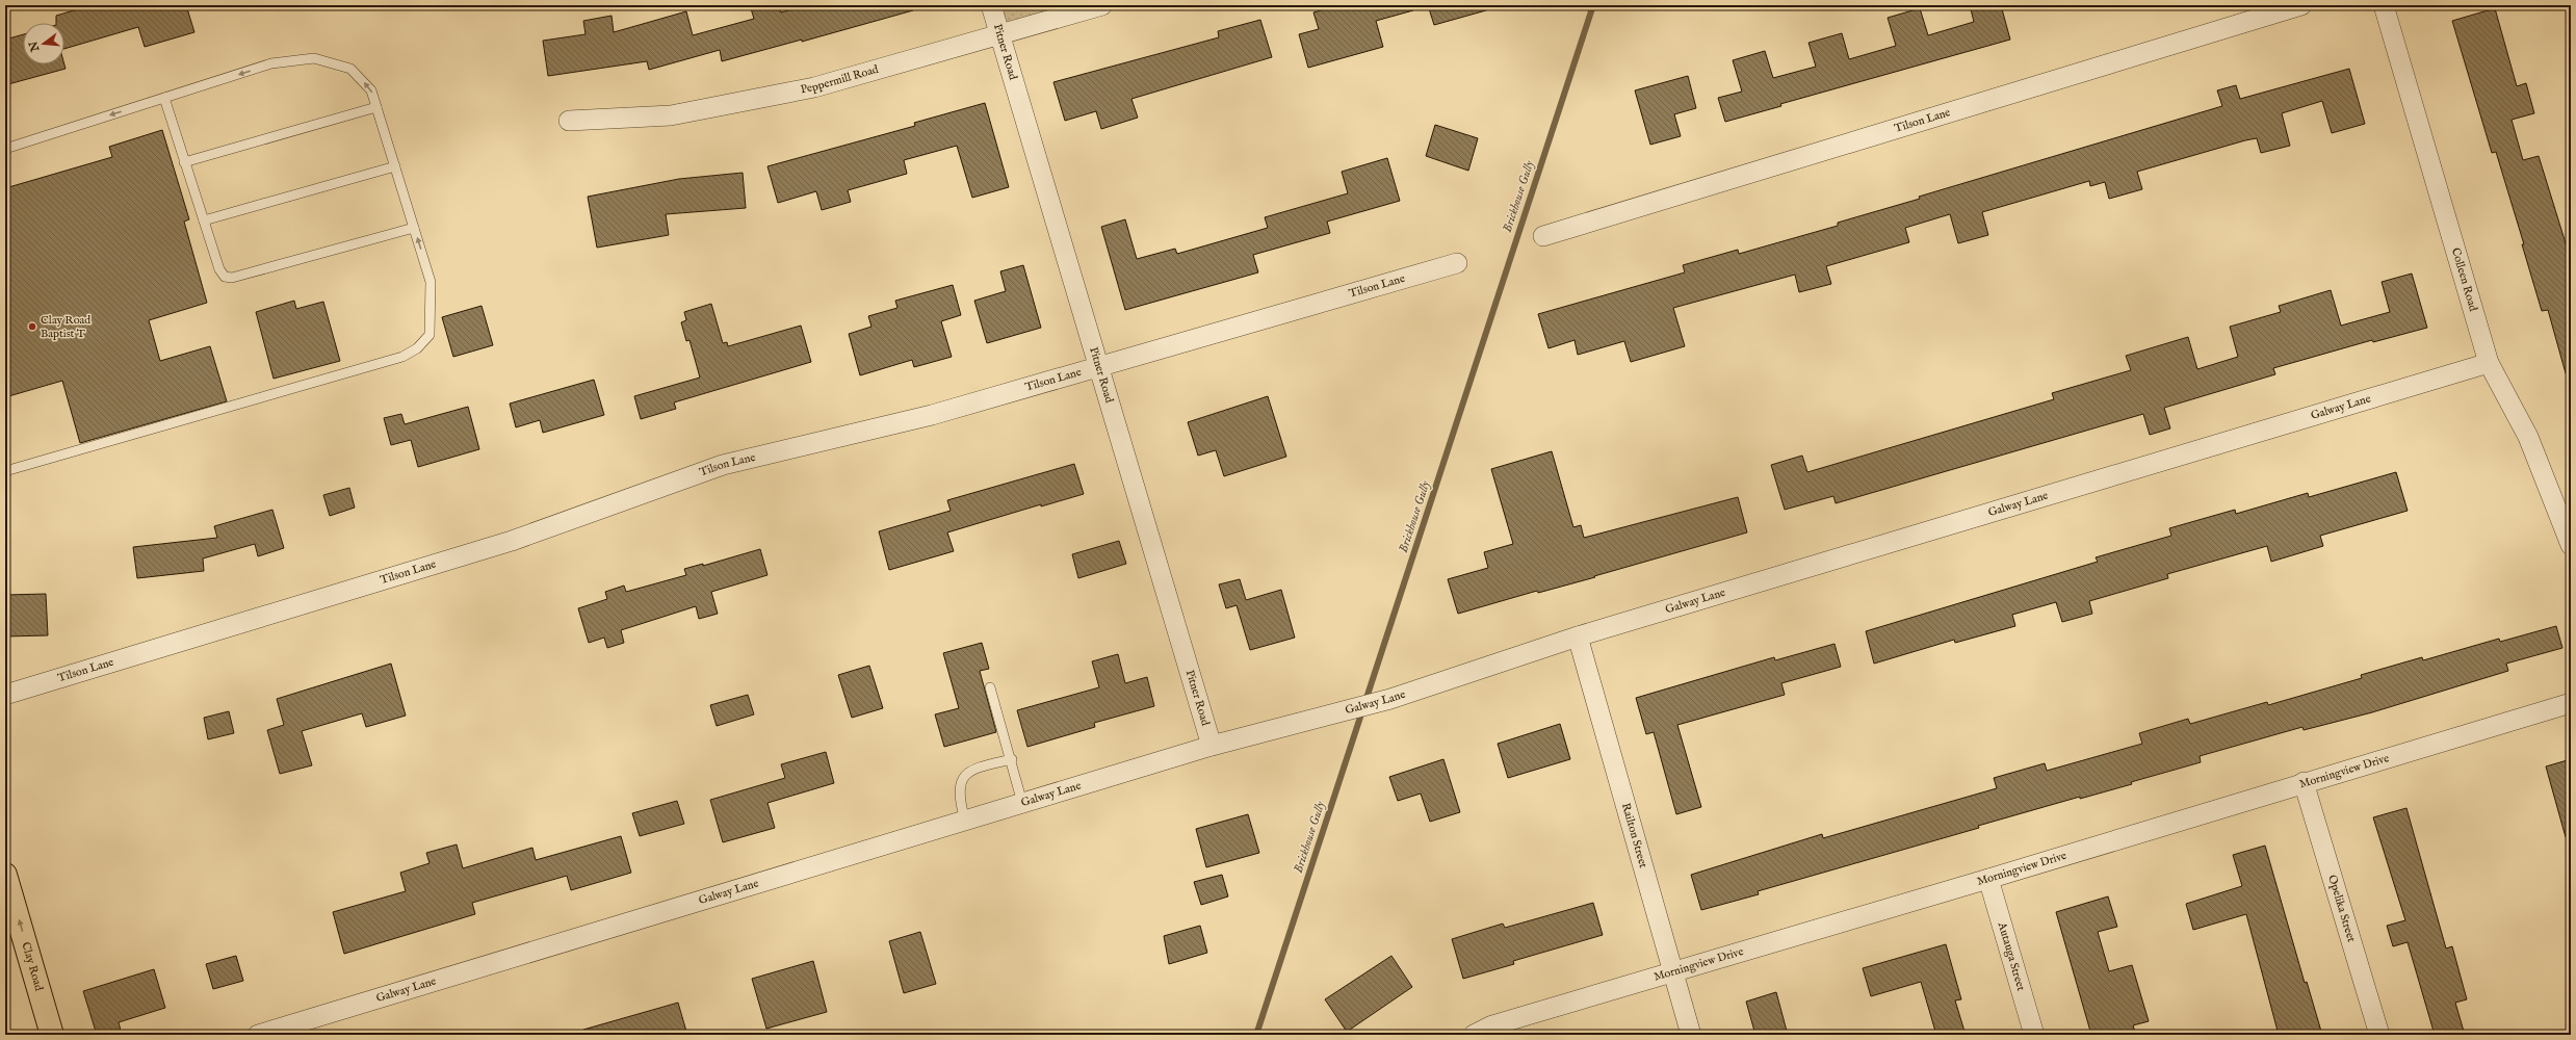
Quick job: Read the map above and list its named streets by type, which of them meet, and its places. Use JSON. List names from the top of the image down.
{
  "streets": {
    "main road": ["Clay Road"],
    "street": [
      "Pitner Road",
      "Peppermill Road",
      "Tilson Lane",
      "Colleen Road",
      "Galway Lane",
      "Morningview Drive",
      "Railton Street",
      "Opelika Street",
      "Autauga Street"
    ]
  },
  "crossings": [
    ["Pitner Road", "Peppermill Road"],
    ["Pitner Road", "Tilson Lane"],
    ["Pitner Road", "Galway Lane"],
    ["Colleen Road", "Galway Lane"],
    ["Galway Lane", "Railton Street"],
    ["Morningview Drive", "Railton Street"],
    ["Morningview Drive", "Opelika Street"],
    ["Morningview Drive", "Autauga Street"]
  ],
  "one_way": ["Clay Road"],
  "water": ["Brickhouse Gully"],
  "places": ["Clay Road Baptist T"],
  "north": "left"
}
